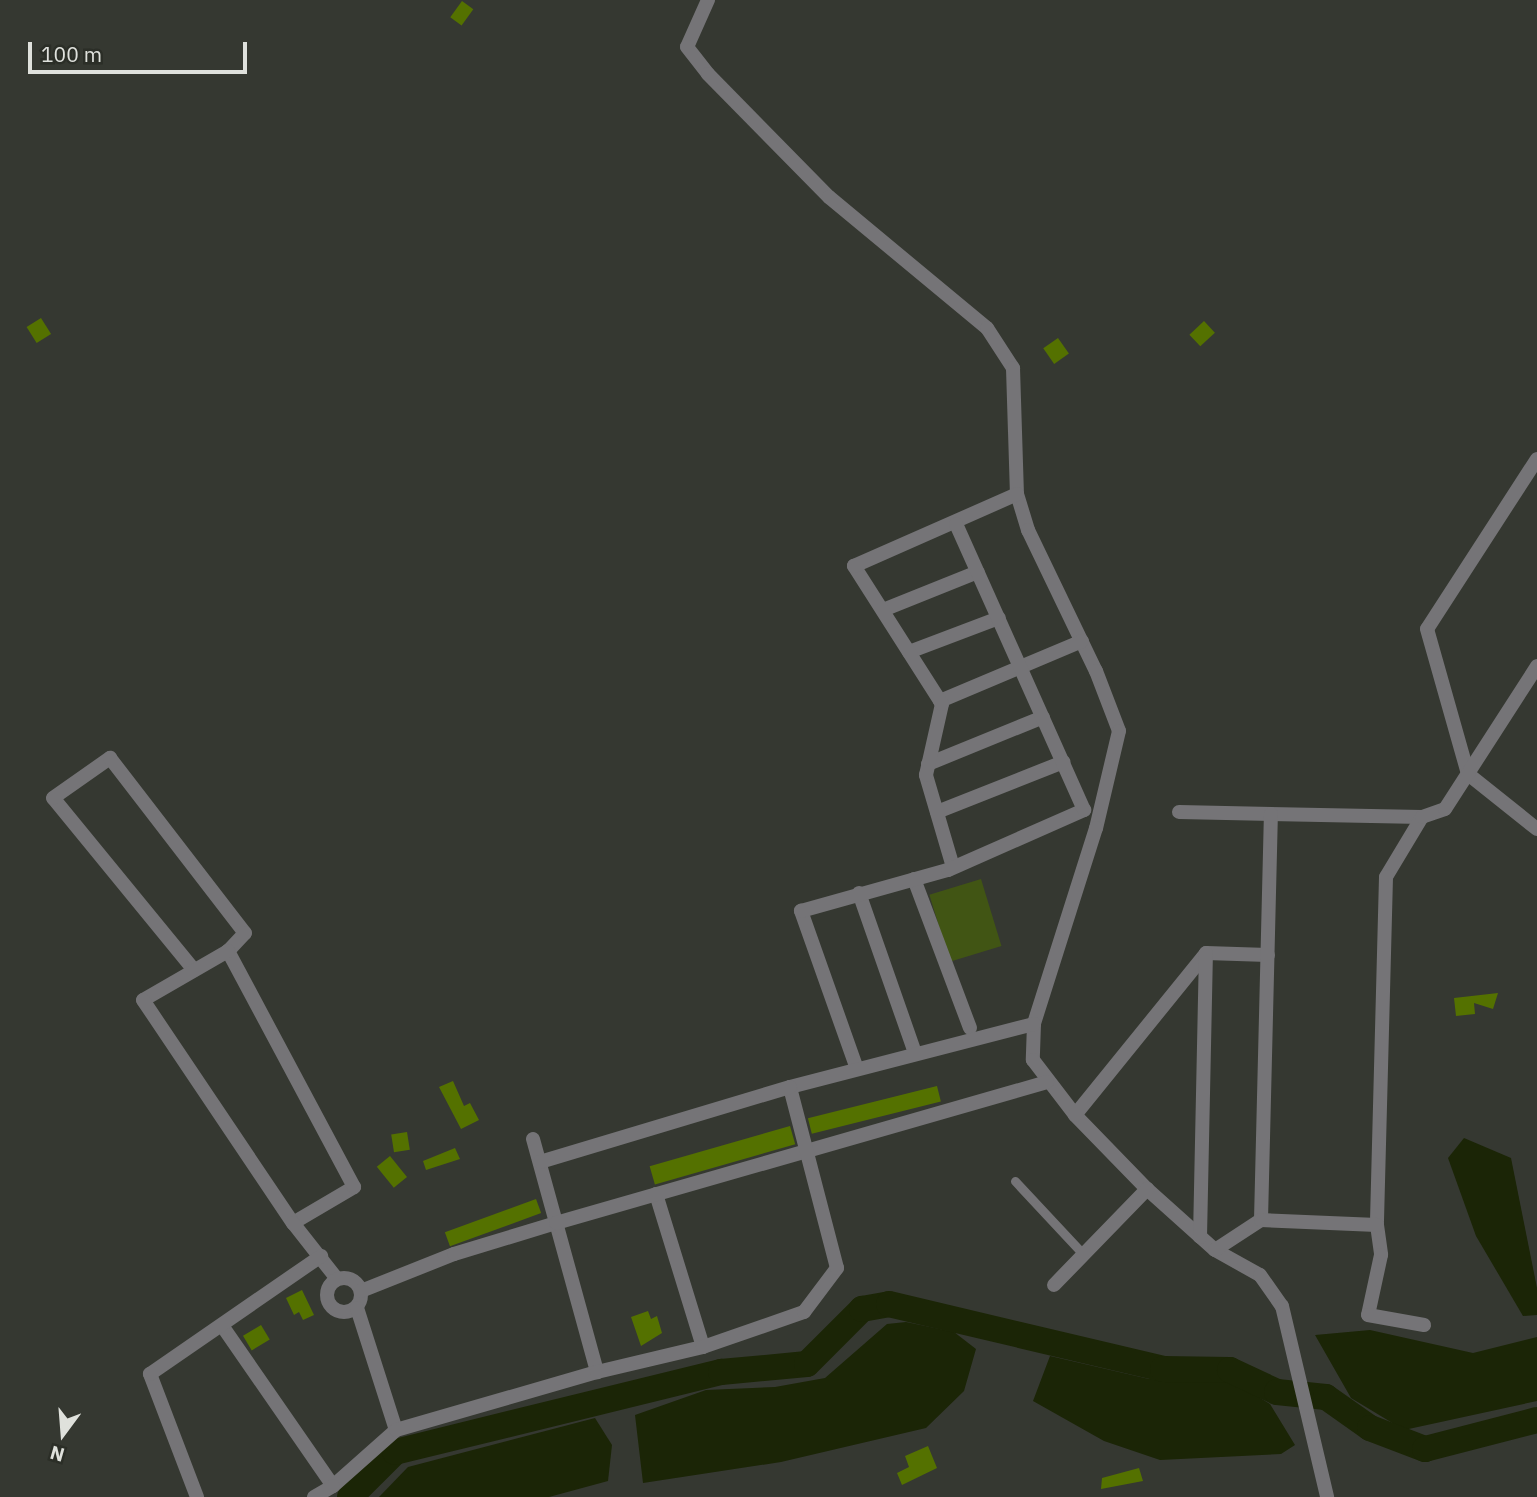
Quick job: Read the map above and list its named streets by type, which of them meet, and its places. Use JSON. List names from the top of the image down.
{
  "scale_bar": "100 m",
  "north": "bottom"
}
